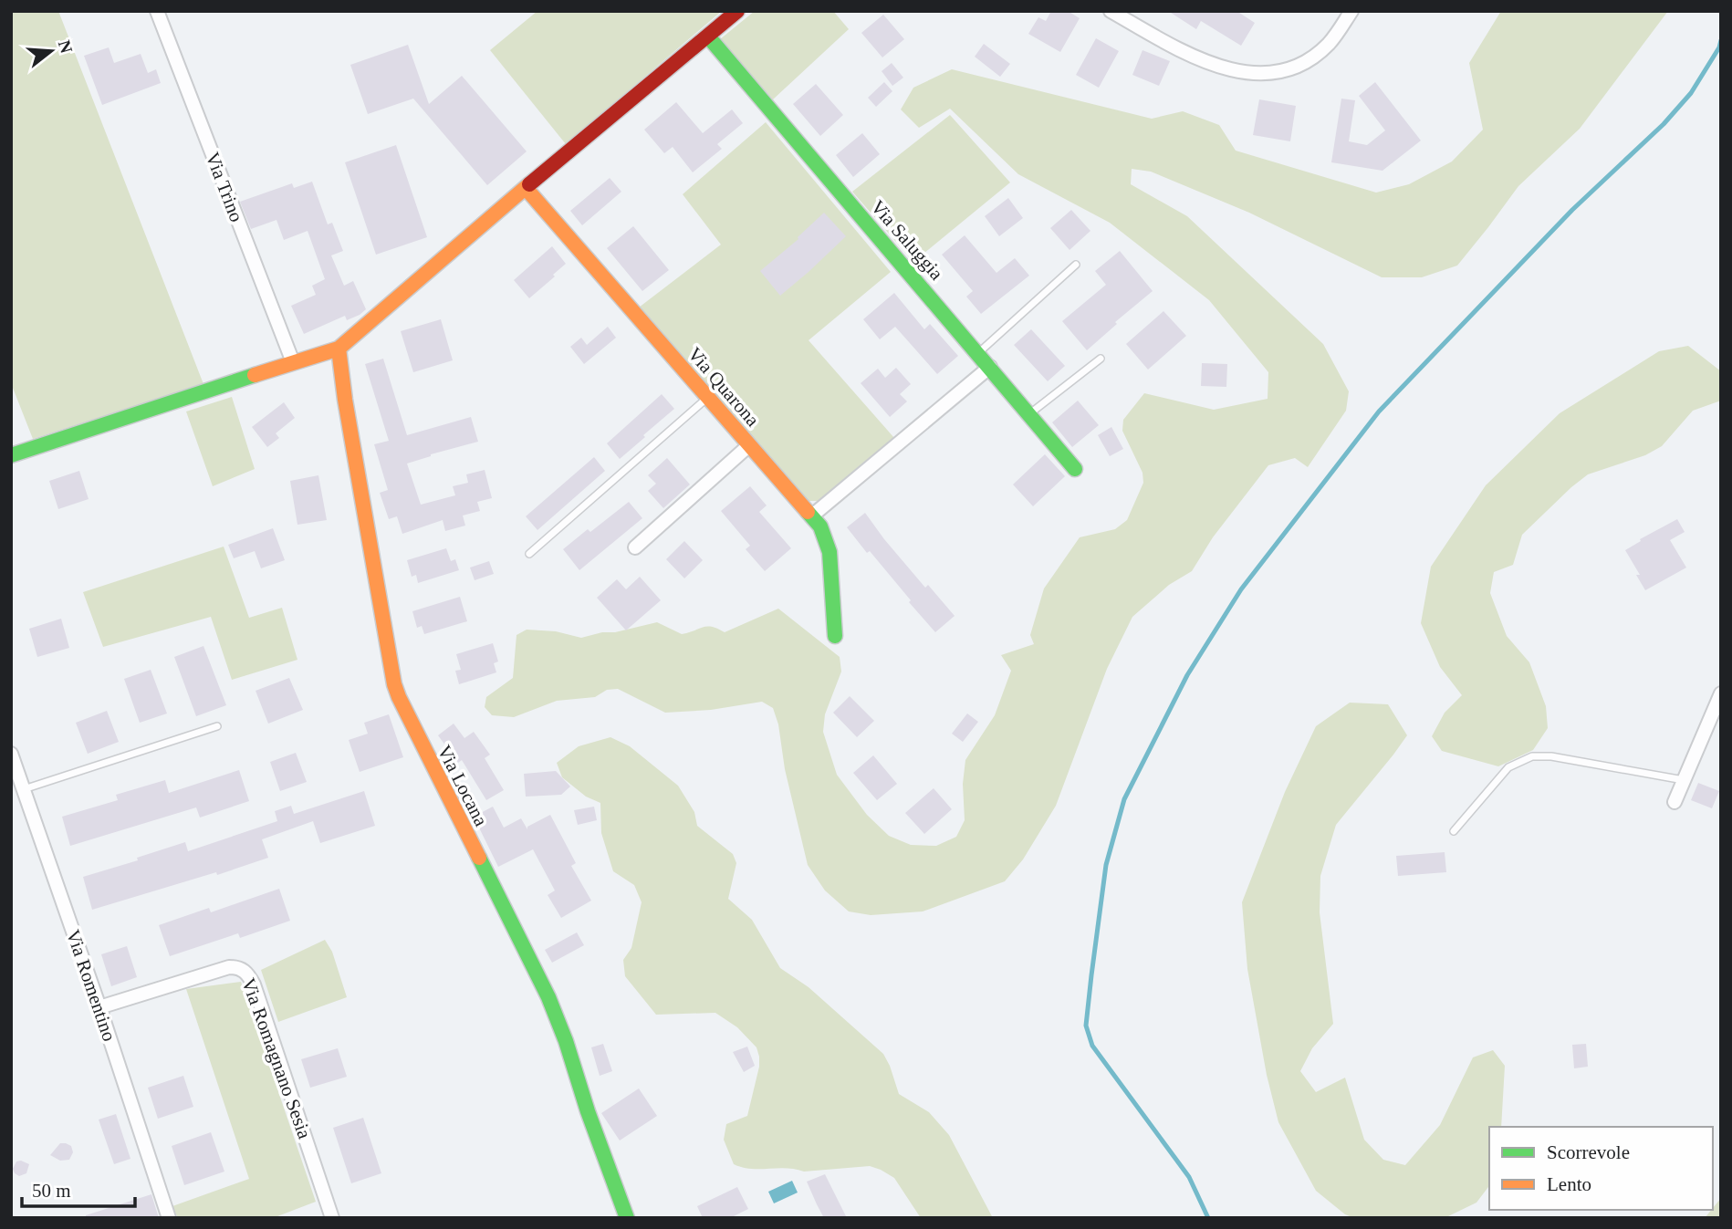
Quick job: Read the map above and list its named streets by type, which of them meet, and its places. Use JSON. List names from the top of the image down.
{
  "streets": {
    "street": [
      "Via Trino",
      "Via Saluggia",
      "Via Quarona",
      "Via Locana",
      "Via Romentino",
      "Via Romagnano Sesia"
    ]
  },
  "crossings": [
    ["Via Romentino", "Via Romagnano Sesia"]
  ],
  "legend": ["Scorrevole", "Lento"],
  "scale_bar": "50 m",
  "north": "right"
}
